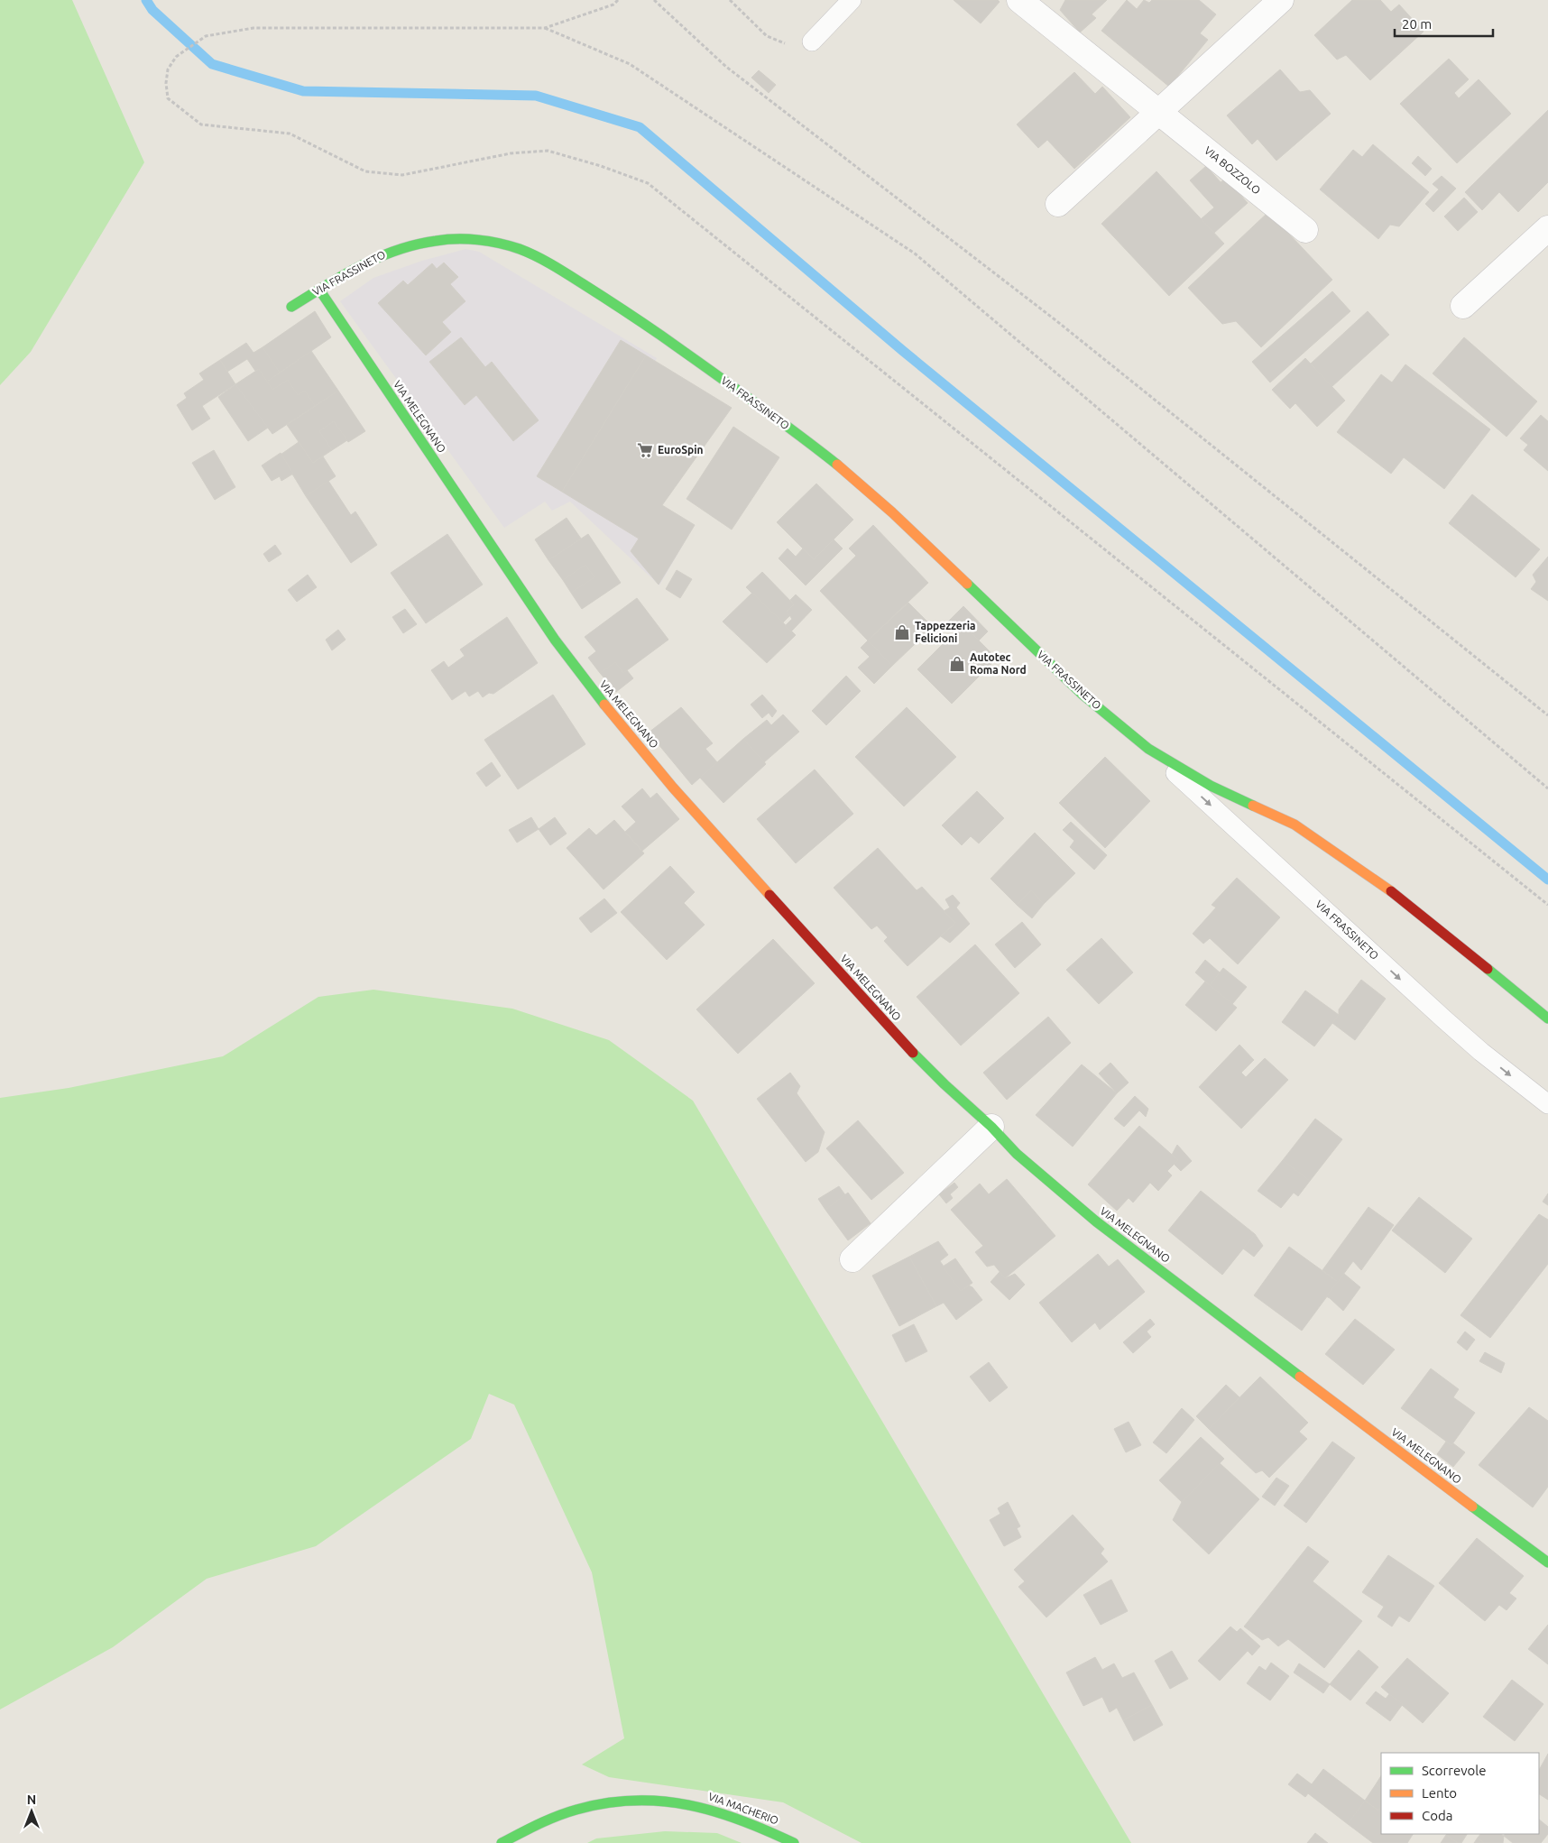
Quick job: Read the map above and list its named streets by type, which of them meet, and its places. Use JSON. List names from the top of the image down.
{
  "streets": {
    "street": [
      "VIA BOZZOLO",
      "VIA FRASSINETO",
      "VIA MELEGNANO",
      "VIA MACHERIO"
    ]
  },
  "crossings": [
    ["VIA FRASSINETO", "VIA MELEGNANO"]
  ],
  "places": {
    "supermarket": ["EuroSpin"],
    "shop": ["Tappezzeria Felicioni", "Autotec Roma Nord"]
  },
  "legend": ["Scorrevole", "Lento", "Coda"],
  "scale_bar": "20 m",
  "north": "top"
}
